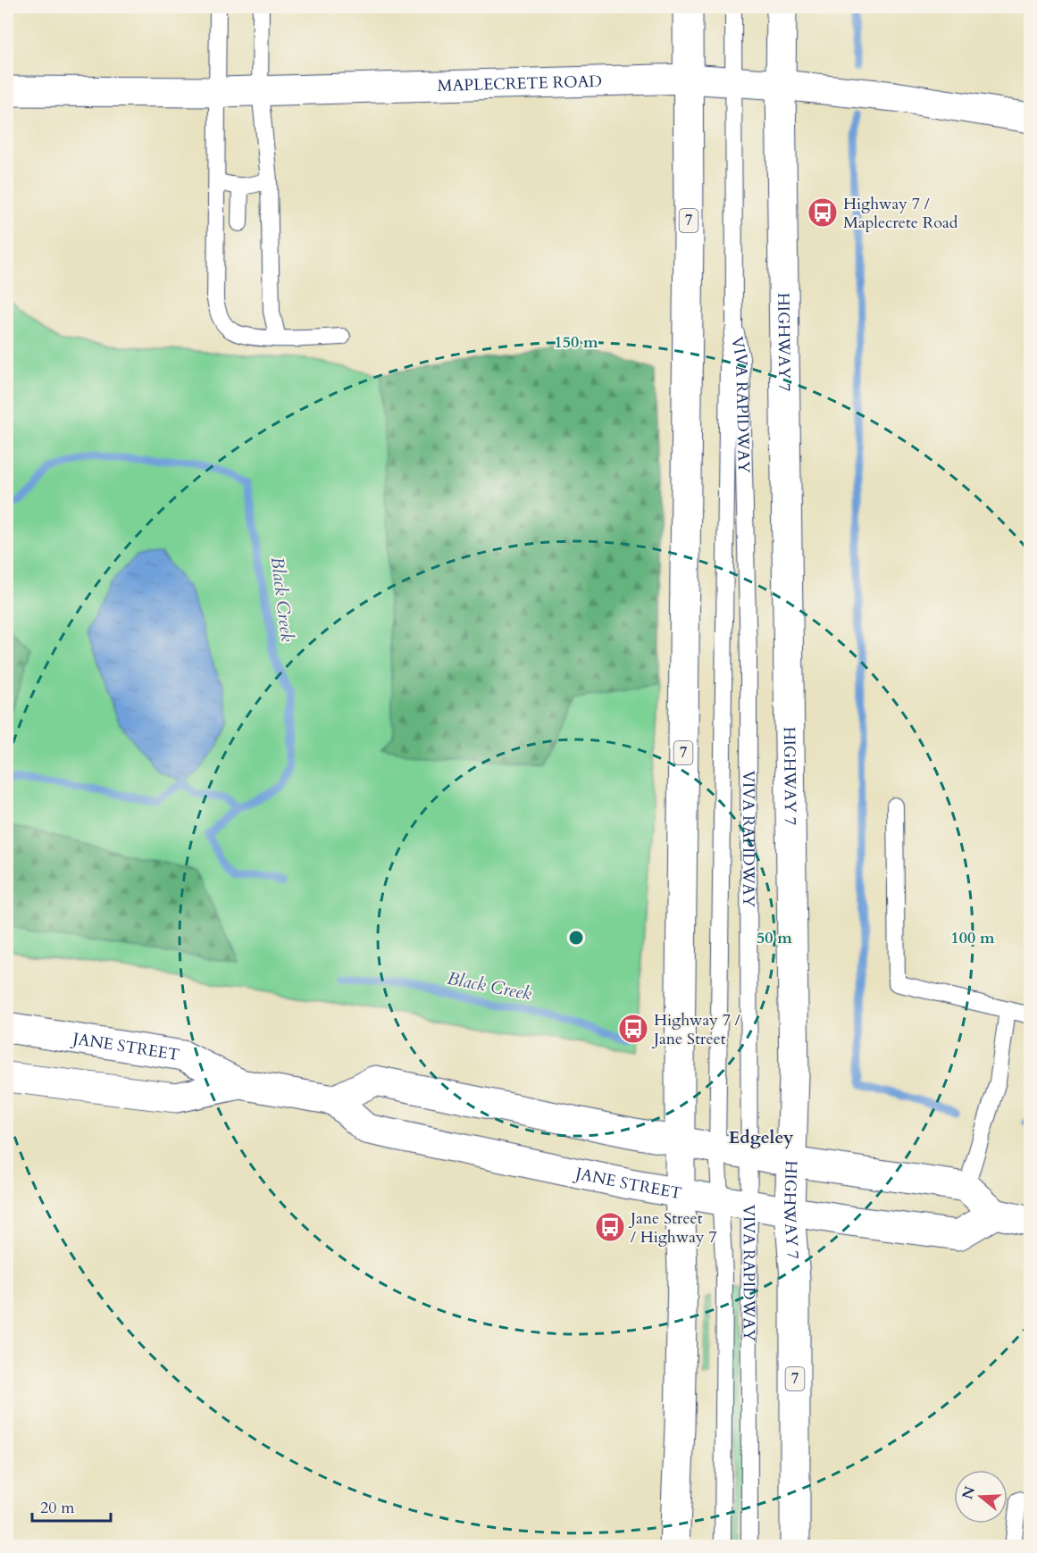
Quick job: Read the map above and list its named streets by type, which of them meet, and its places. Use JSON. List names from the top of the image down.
{
  "streets": {
    "main road": [
      "MAPLECRETE ROAD",
      "7",
      "HIGHWAY 7",
      "JANE STREET"
    ],
    "lane": ["VIVA RAPIDWAY"]
  },
  "crossings": [
    ["MAPLECRETE ROAD", "7"],
    ["MAPLECRETE ROAD", "HIGHWAY 7"],
    ["MAPLECRETE ROAD", "VIVA RAPIDWAY"],
    ["7", "JANE STREET"],
    ["HIGHWAY 7", "JANE STREET"],
    ["VIVA RAPIDWAY", "JANE STREET"]
  ],
  "districts": ["Edgeley"],
  "water": ["Black Creek"],
  "places": {
    "bus stop": ["Highway 7 / Maplecrete Road", "Highway 7 / Jane Street", "Jane Street / Highway 7"]
  },
  "scale_bar": "20 m",
  "north": "left",
  "rings": ["150 m", "50 m", "100 m"]
}
